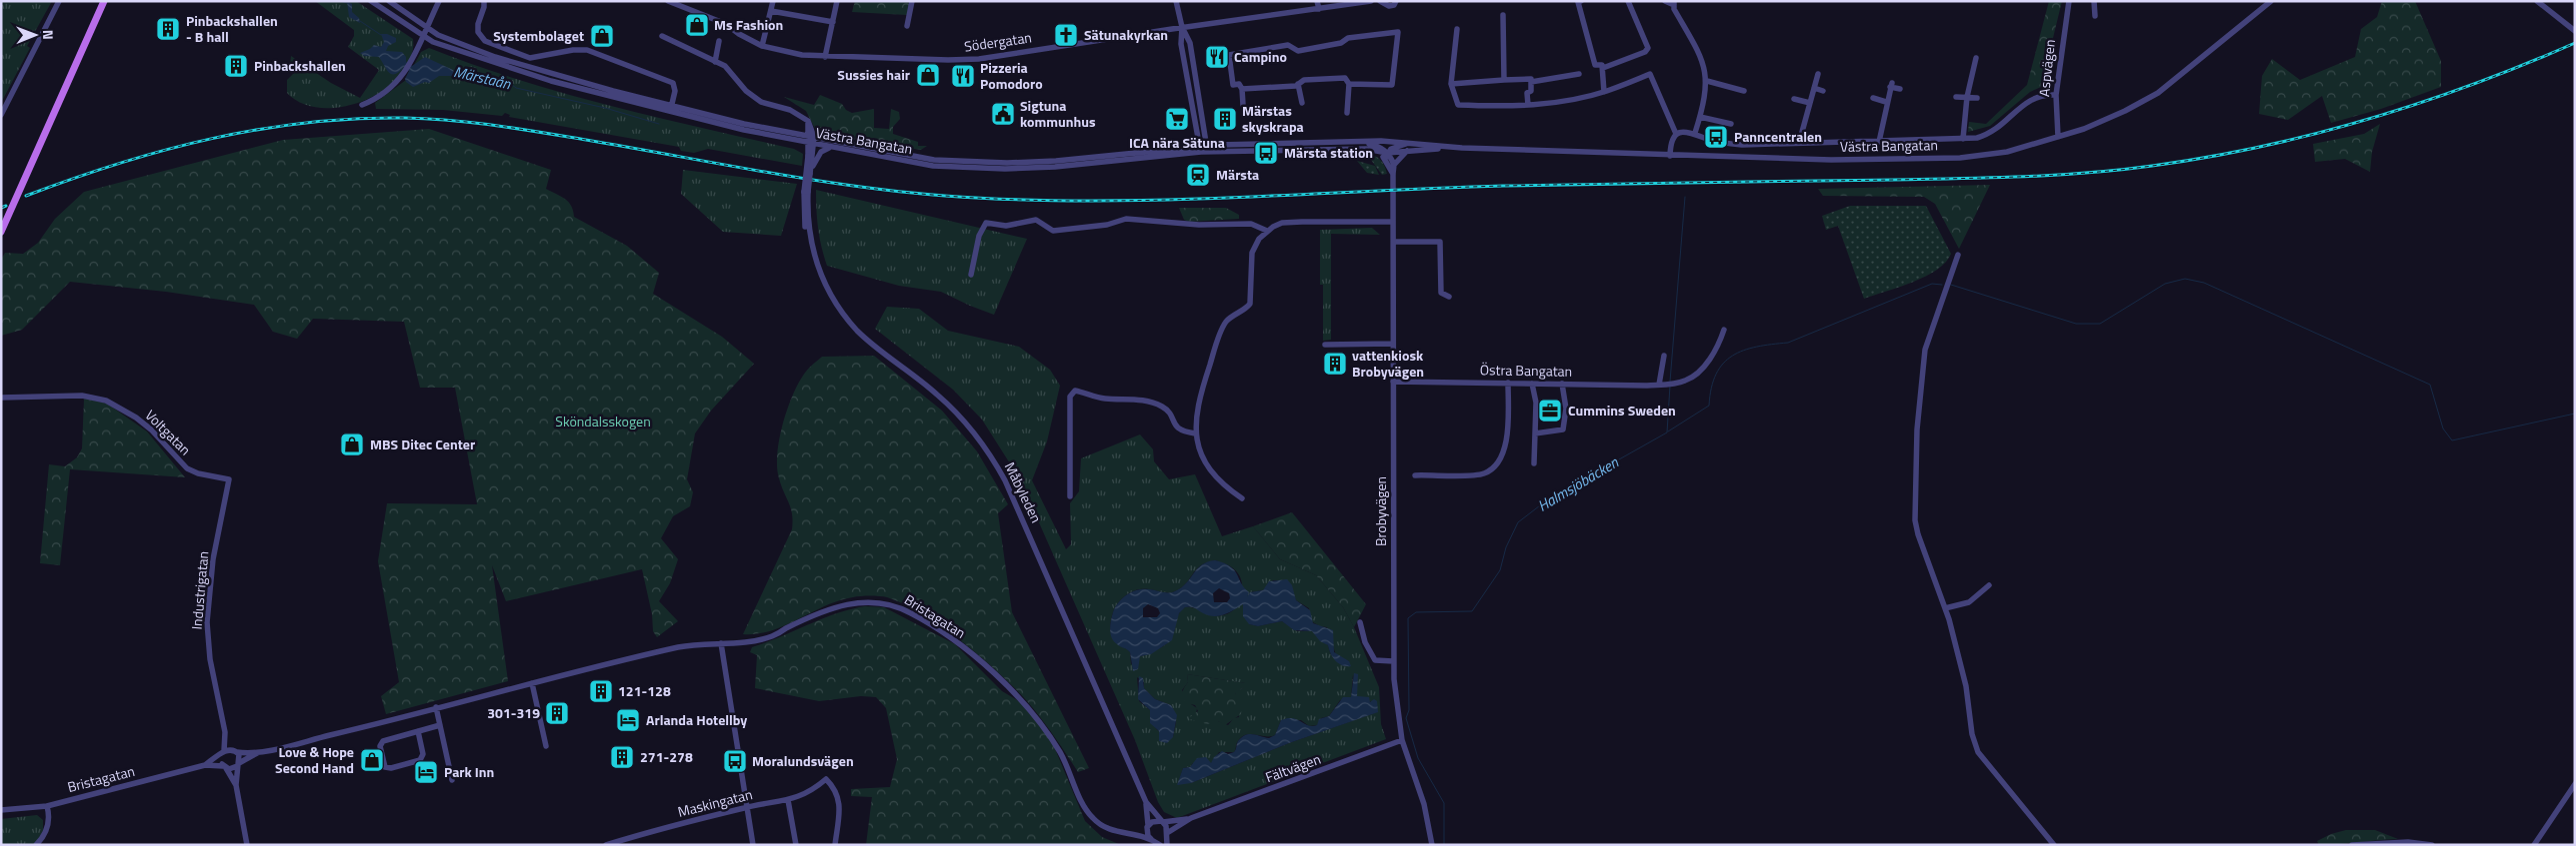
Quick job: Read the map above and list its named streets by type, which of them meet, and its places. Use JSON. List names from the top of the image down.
{
  "streets": {
    "street": [
      "Södergatan",
      "Aspvägen",
      "Västra Bangatan",
      "Östra Bangatan",
      "Voltgatan",
      "Måbyleden",
      "Brobyvägen",
      "Industrigatan",
      "Bristagatan",
      "Fältvägen",
      "Maskingatan"
    ]
  },
  "crossings": [
    ["Aspvägen", "Västra Bangatan"],
    ["Västra Bangatan", "Måbyleden"],
    ["Västra Bangatan", "Brobyvägen"],
    ["Östra Bangatan", "Brobyvägen"],
    ["Voltgatan", "Industrigatan"],
    ["Måbyleden", "Bristagatan"],
    ["Måbyleden", "Fältvägen"],
    ["Brobyvägen", "Fältvägen"],
    ["Industrigatan", "Bristagatan"],
    ["Bristagatan", "Fältvägen"]
  ],
  "water": ["Märstaån", "Halmsjöbäcken"],
  "parks": ["Sköndalsskogen"],
  "places": {
    "shop": [
      "Ms Fashion",
      "Systembolaget",
      "Sussies hair",
      "MBS Ditec Center",
      "Love & Hope Second Hand"
    ],
    "building": [
      "Pinbackshallen - B hall",
      "Pinbackshallen",
      "Märstas skyskrapa",
      "vattenkiosk Brobyvägen",
      "121-128",
      "301-319",
      "271-278"
    ],
    "church": ["Sätunakyrkan"],
    "restaurant": ["Campino", "Pizzeria Pomodoro"],
    "public building": ["Sigtuna kommunhus"],
    "supermarket": ["ICA nära Sätuna"],
    "bus stop": ["Panncentralen", "Märsta station", "Moralundsvägen"],
    "station": ["Märsta"],
    "office": ["Cummins Sweden"],
    "hotel": ["Arlanda Hotellby", "Park Inn"]
  },
  "north": "right"
}
